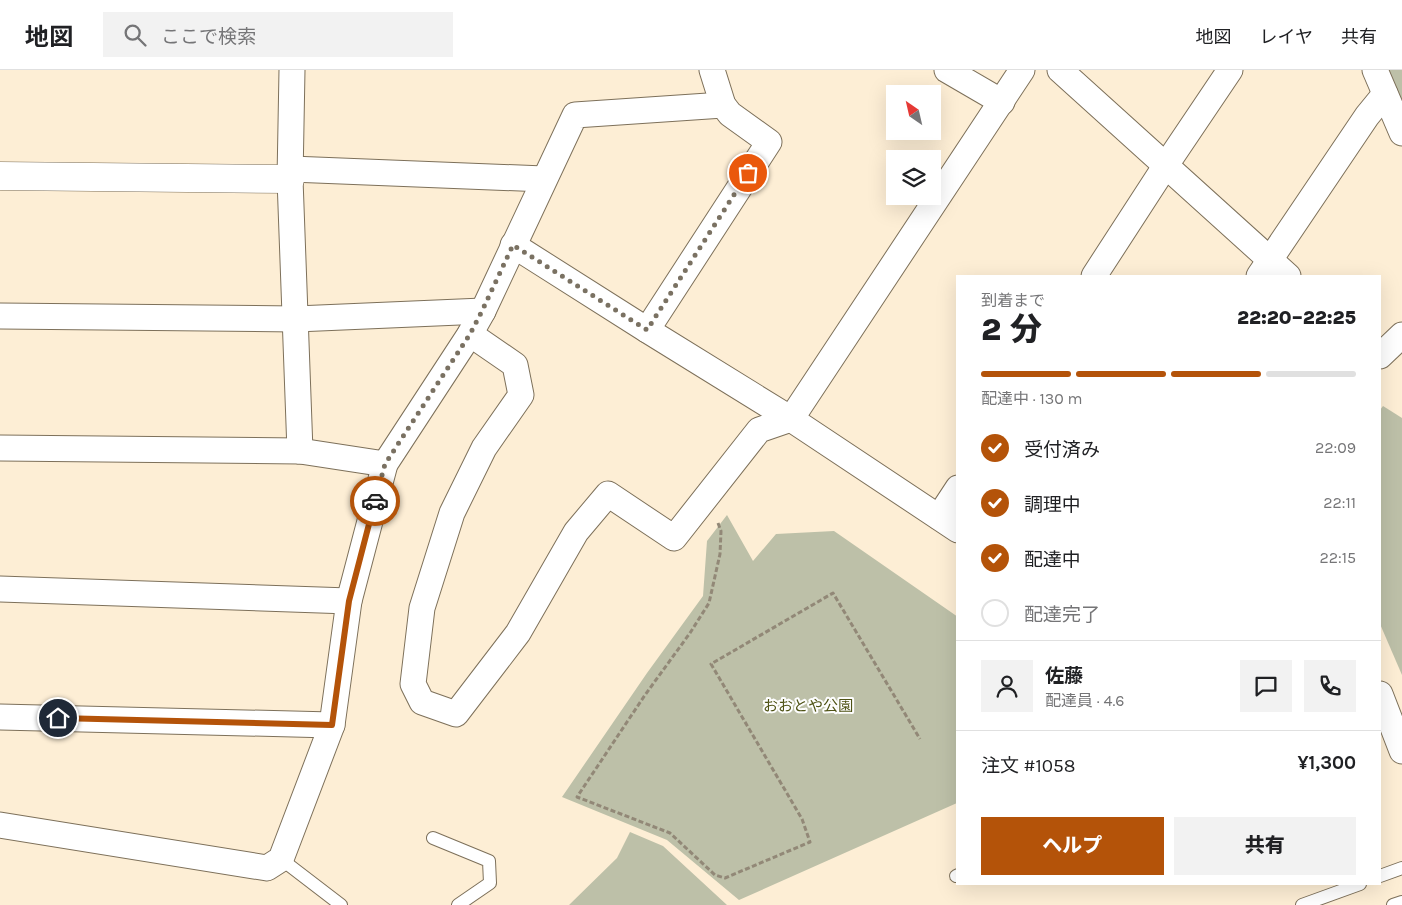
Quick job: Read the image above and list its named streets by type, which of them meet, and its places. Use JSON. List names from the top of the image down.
{
  "parks": ["おおとや公園"],
  "north": "top left",
  "page": {
    "header": "地図",
    "search": "ここで検索",
    "nav": ["地図", "レイヤ", "共有"],
    "heading": ["2 分", "到着まで", "22:20–22:25"],
    "panel": [
      "佐藤",
      "配達員 · 4.6",
      "注文 #1058",
      "¥1,300"
    ],
    "bar": "配達中 · 130 m",
    "list": [
      ["受付済み", "22:09"],
      ["調理中", "22:11"],
      ["配達中", "22:15"],
      "配達完了"
    ],
    "buttons": ["ヘルプ", "共有"]
  }
}
